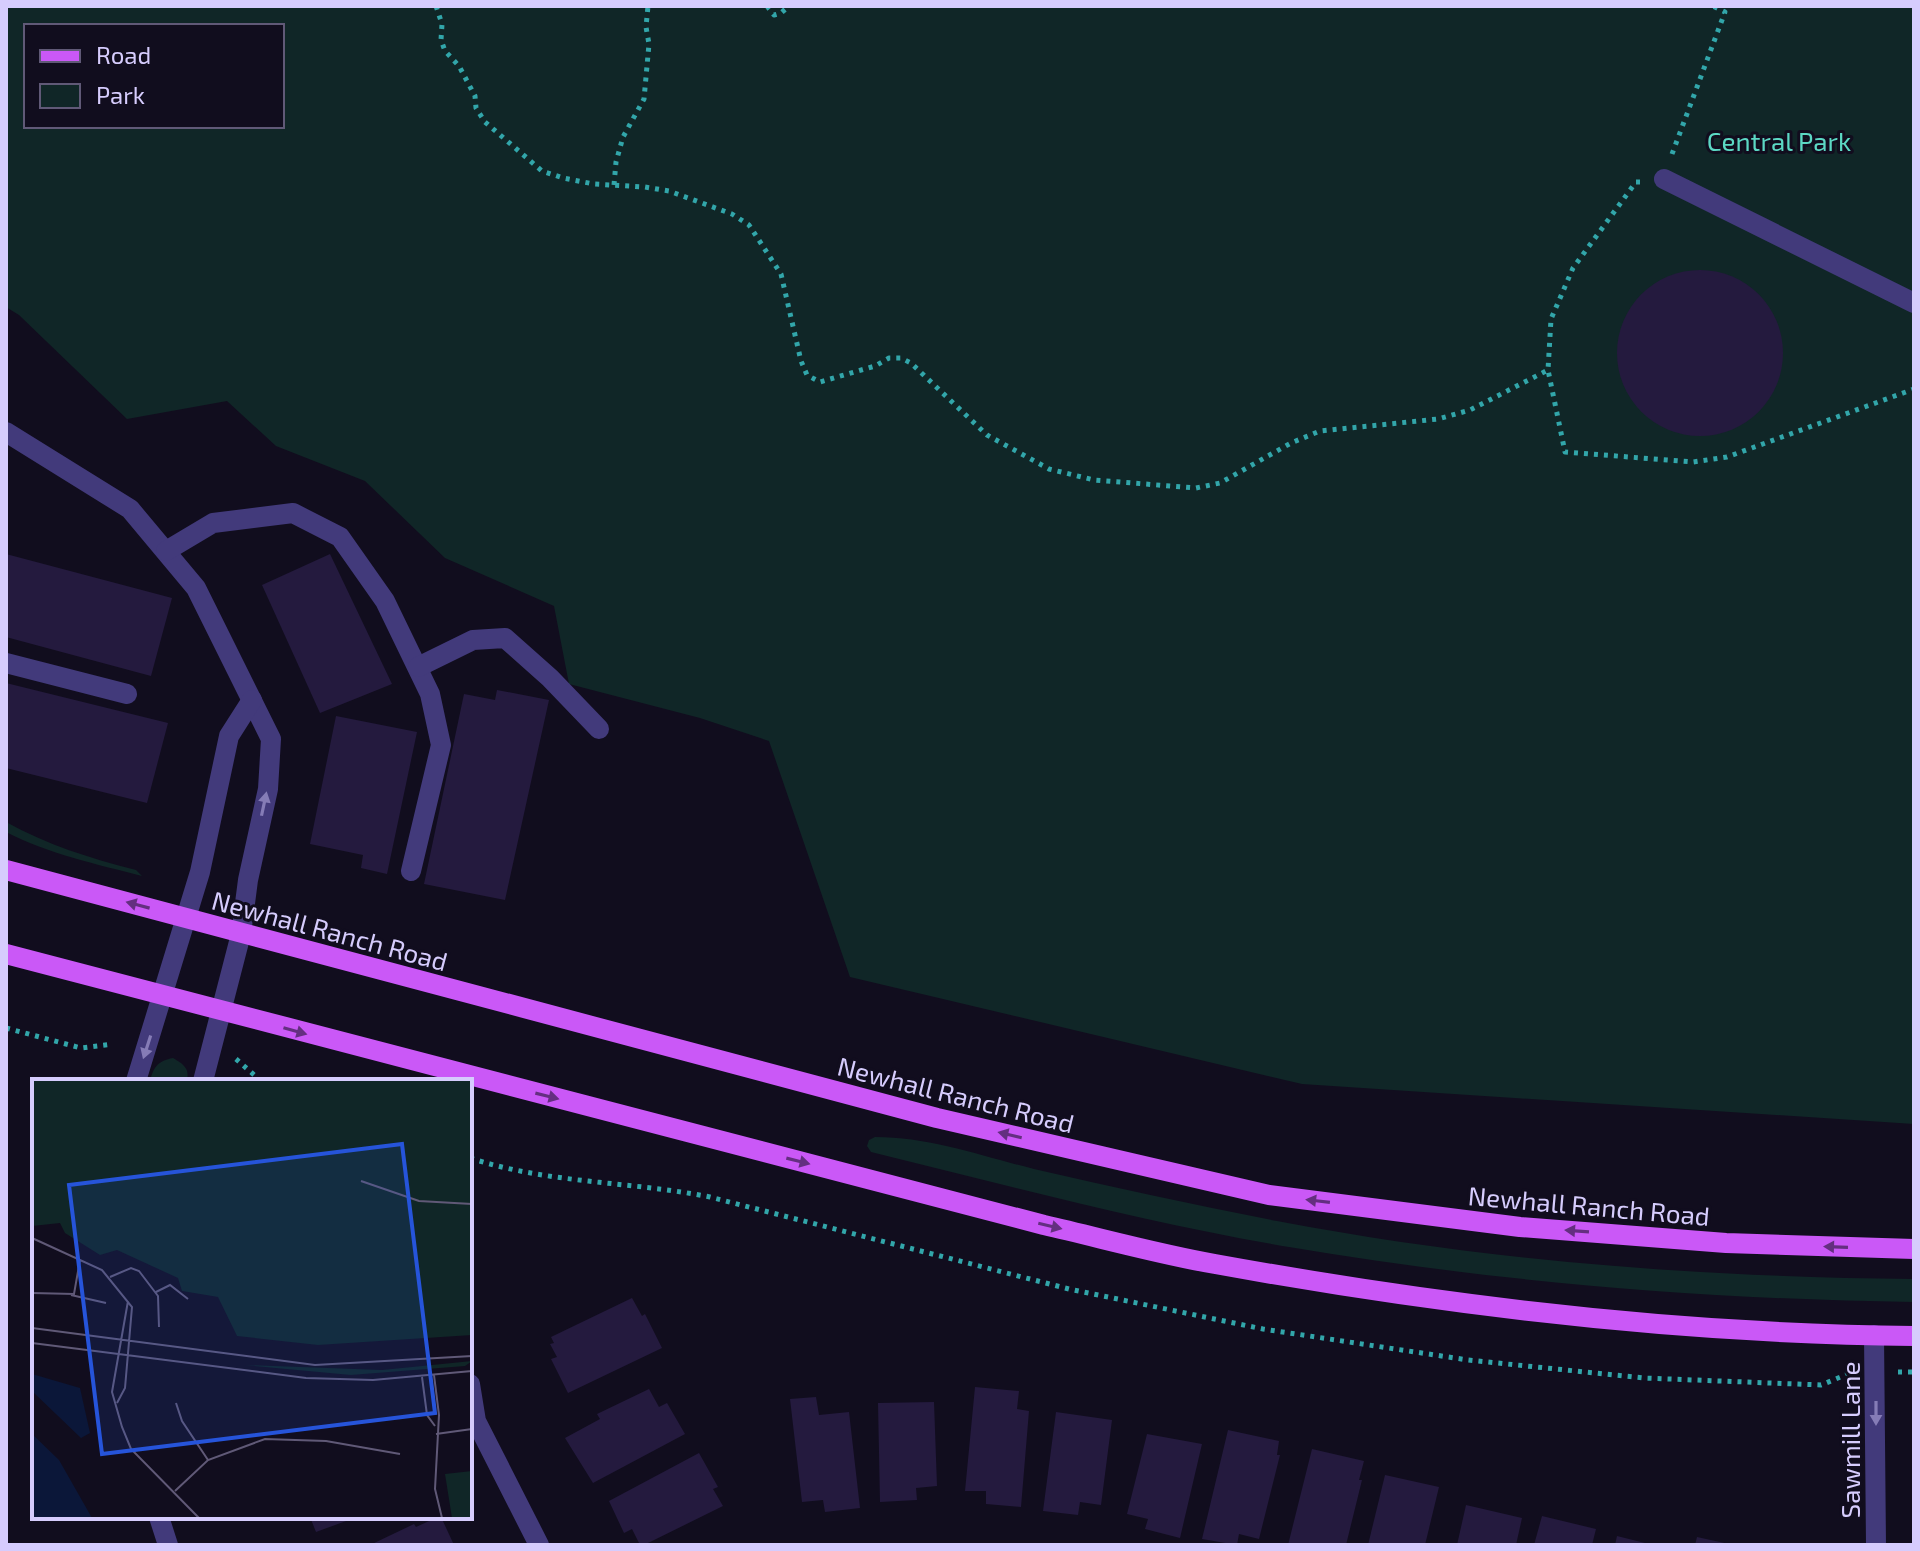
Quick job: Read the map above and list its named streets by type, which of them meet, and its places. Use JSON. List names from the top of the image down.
{
  "streets": {
    "main road": ["Newhall Ranch Road"],
    "street": ["Sawmill Lane"]
  },
  "one_way": ["Sawmill Lane"],
  "parks": ["Central Park"],
  "legend": ["Road", "Park"]
}
